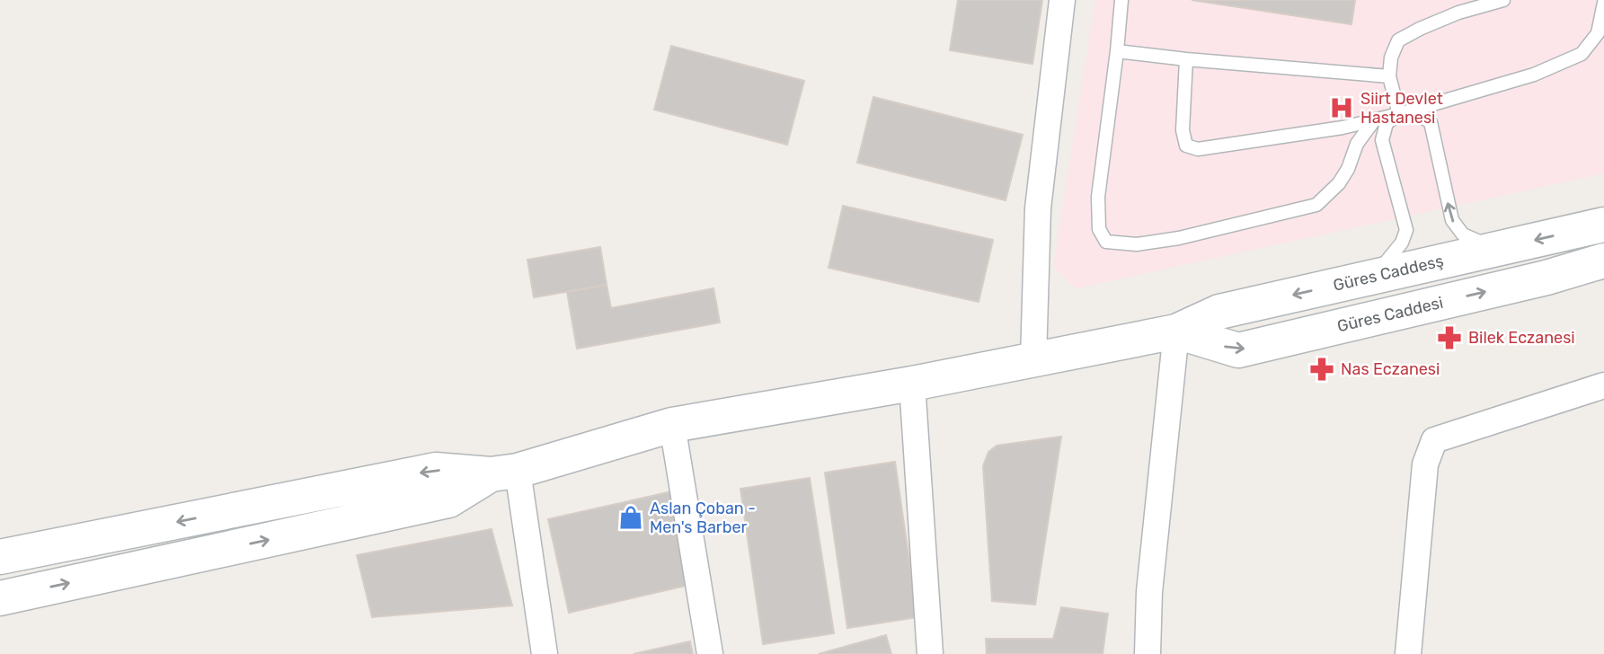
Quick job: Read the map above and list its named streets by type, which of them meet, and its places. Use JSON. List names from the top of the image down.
{
  "streets": {
    "street": ["Güres Caddesş", "Güres Caddesi"]
  },
  "crossings": [
    ["Güres Caddesş", "Güres Caddesi"]
  ],
  "one_way": ["Güres Caddesş", "Güres Caddesi"],
  "places": {
    "hospital": ["Siirt Devlet Hastanesi"],
    "pharmacy": ["Bilek Eczanesi", "Nas Eczanesi"],
    "shop": ["Aslan Çoban - Men's Barber"]
  }
}
